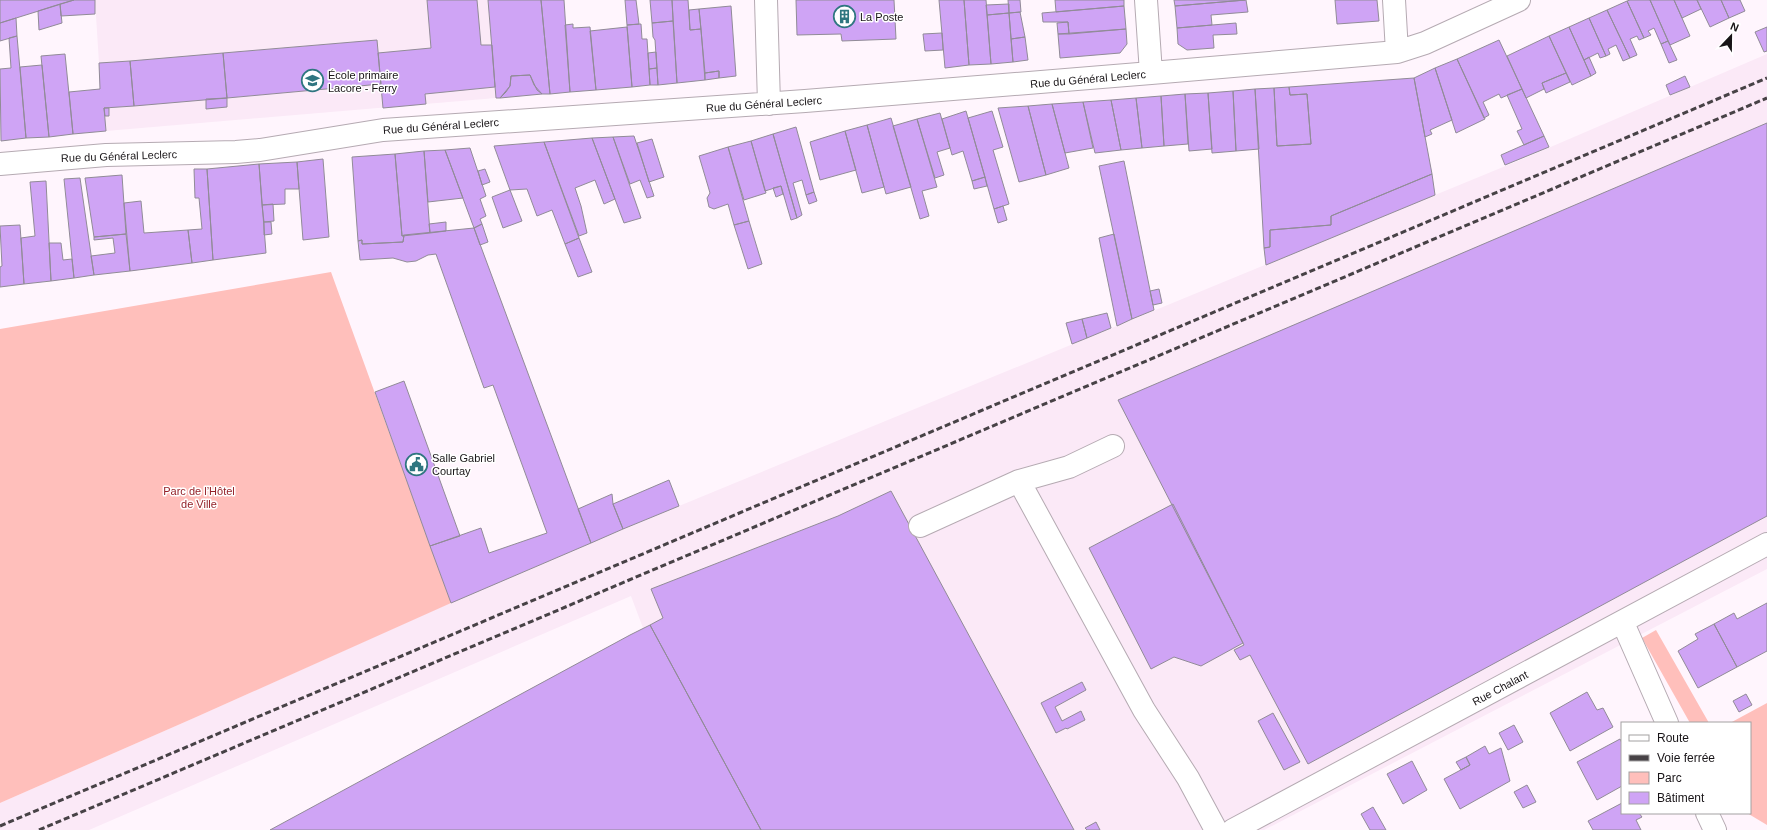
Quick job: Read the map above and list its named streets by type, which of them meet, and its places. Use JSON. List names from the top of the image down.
{
  "streets": {
    "street": ["Rue du Général Leclerc", "Rue Chalant"]
  },
  "parks": ["Parc de l’Hôtel de Ville"],
  "places": {
    "building": ["La Poste"],
    "school or university": ["École primaire Lacore - Ferry"],
    "public building": ["Salle Gabriel Courtay"]
  },
  "legend": [
    "Route",
    "Voie ferrée",
    "Parc",
    "Bâtiment"
  ],
  "north": "top"
}
